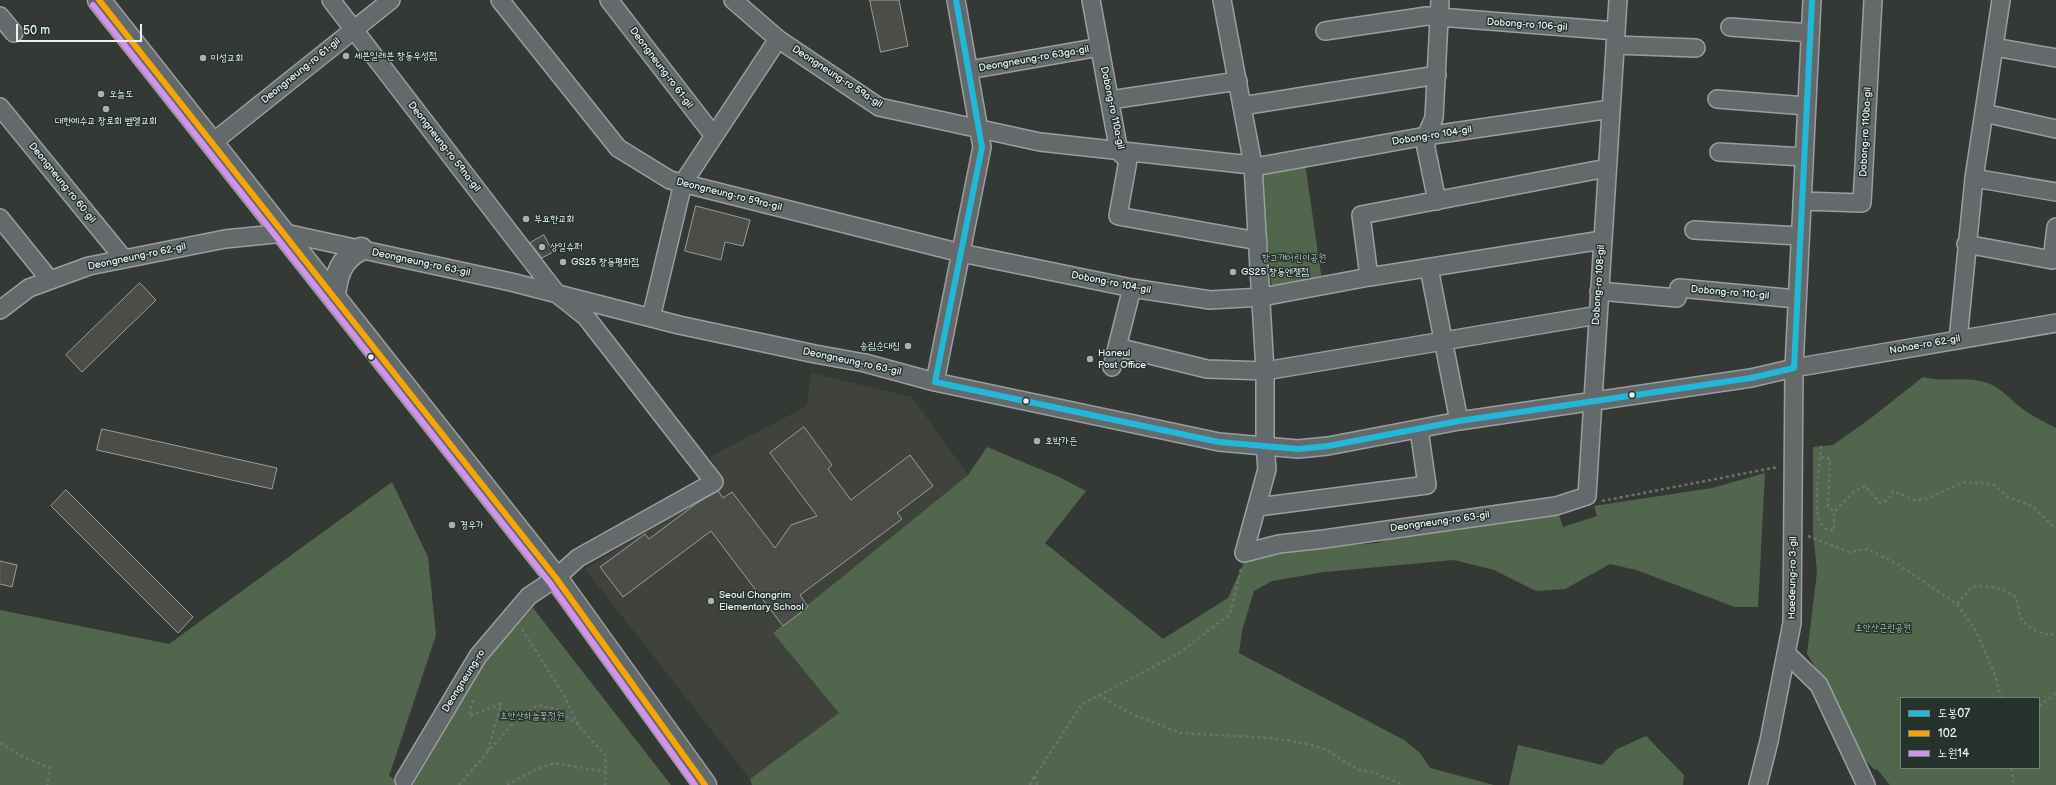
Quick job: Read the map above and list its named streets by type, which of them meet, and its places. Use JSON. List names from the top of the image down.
{
  "streets": {
    "street": [
      "Dobong-ro 106-gil",
      "Deongneung-ro 63ga-gil",
      "Deongneung-ro 61-gil",
      "Deongneung-ro 59a-gil",
      "Dobong-ro 110a-gil",
      "Dobong-ro 110ba-gil",
      "Dobong-ro 104-gil",
      "Deongneung-ro 59na-gil",
      "Deongneung-ro 60-gil",
      "Deongneung-ro 59ra-gil",
      "Deongneung-ro 62-gil",
      "Deongneung-ro 63-gil",
      "Dobong-ro 108-gil",
      "Dobong-ro 110-gil",
      "Nohae-ro 62-gil",
      "Haedeung-ro 3-gil",
      "Deongneung-ro"
    ]
  },
  "crossings": [
    ["Dobong-ro 106-gil", "Dobong-ro 108-gil"],
    ["Deongneung-ro 63ga-gil", "Deongneung-ro 59a-gil"],
    ["Deongneung-ro 63ga-gil", "Dobong-ro 110a-gil"],
    ["Deongneung-ro 63ga-gil", "Dobong-ro 104-gil"],
    ["Deongneung-ro 63ga-gil", "Deongneung-ro 59ra-gil"],
    ["Deongneung-ro 63ga-gil", "Deongneung-ro 63-gil"],
    ["Deongneung-ro 61-gil", "Deongneung-ro 59na-gil"],
    ["Deongneung-ro 59a-gil", "Dobong-ro 104-gil"],
    ["Dobong-ro 110a-gil", "Dobong-ro 104-gil"],
    ["Dobong-ro 104-gil", "Deongneung-ro 59ra-gil"],
    ["Dobong-ro 104-gil", "Dobong-ro 108-gil"],
    ["Deongneung-ro 59na-gil", "Deongneung-ro 63-gil"],
    ["Deongneung-ro 60-gil", "Deongneung-ro 62-gil"],
    ["Deongneung-ro 62-gil", "Deongneung-ro 63-gil"],
    ["Deongneung-ro 63-gil", "Dobong-ro 108-gil"],
    ["Deongneung-ro 63-gil", "Nohae-ro 62-gil"],
    ["Deongneung-ro 63-gil", "Haedeung-ro 3-gil"],
    ["Deongneung-ro 63-gil", "Deongneung-ro"],
    ["Dobong-ro 108-gil", "Dobong-ro 110-gil"],
    ["Nohae-ro 62-gil", "Haedeung-ro 3-gil"]
  ],
  "parks": ["창고개어린이공원", "초안산근린공원", "초안산하늘꽃정원"],
  "places": [
    "세븐일레븐 창동우성점",
    "미성교회",
    "오늘도",
    "대한예수교 장로회 벧엘교회",
    "부요한교회",
    "상일슈퍼",
    "GS25 창동평화점",
    "GS25 창동엔젤점",
    "송림순대집",
    "Haneul Post Office",
    "호박가든",
    "경우가",
    "Seoul Changrim Elementary School"
  ],
  "lines": ["transit line 도봉07", "transit line 102", "transit line 노원14"],
  "legend": ["도봉07", "102", "노원14"],
  "scale_bar": "50 m"
}
